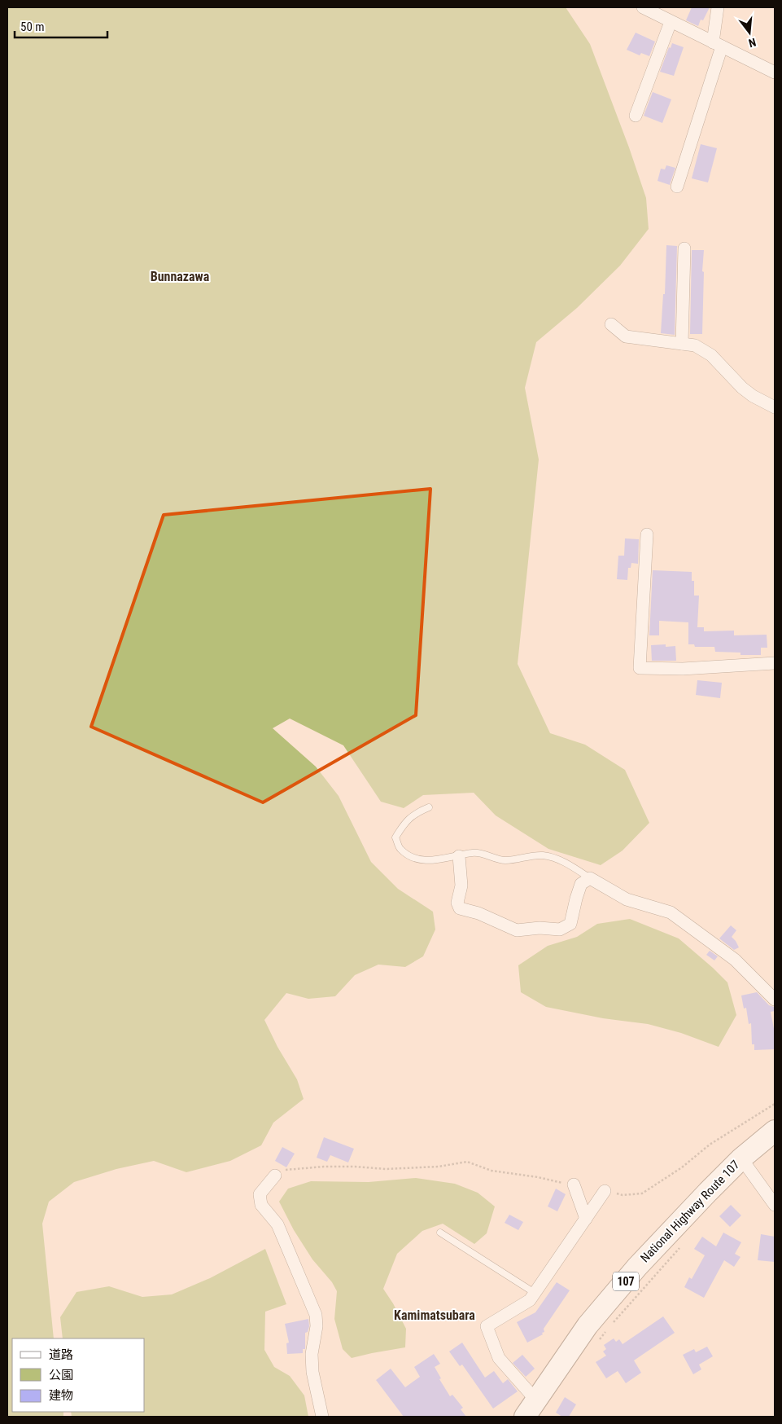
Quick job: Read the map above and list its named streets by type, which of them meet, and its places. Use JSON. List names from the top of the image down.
{
  "streets": {
    "highway": ["National Highway Route 107", "107"]
  },
  "districts": ["Bunnazawa", "Kamimatsubara"],
  "legend": ["道路", "公園", "建物"],
  "scale_bar": "50 m",
  "north": "bottom"
}
